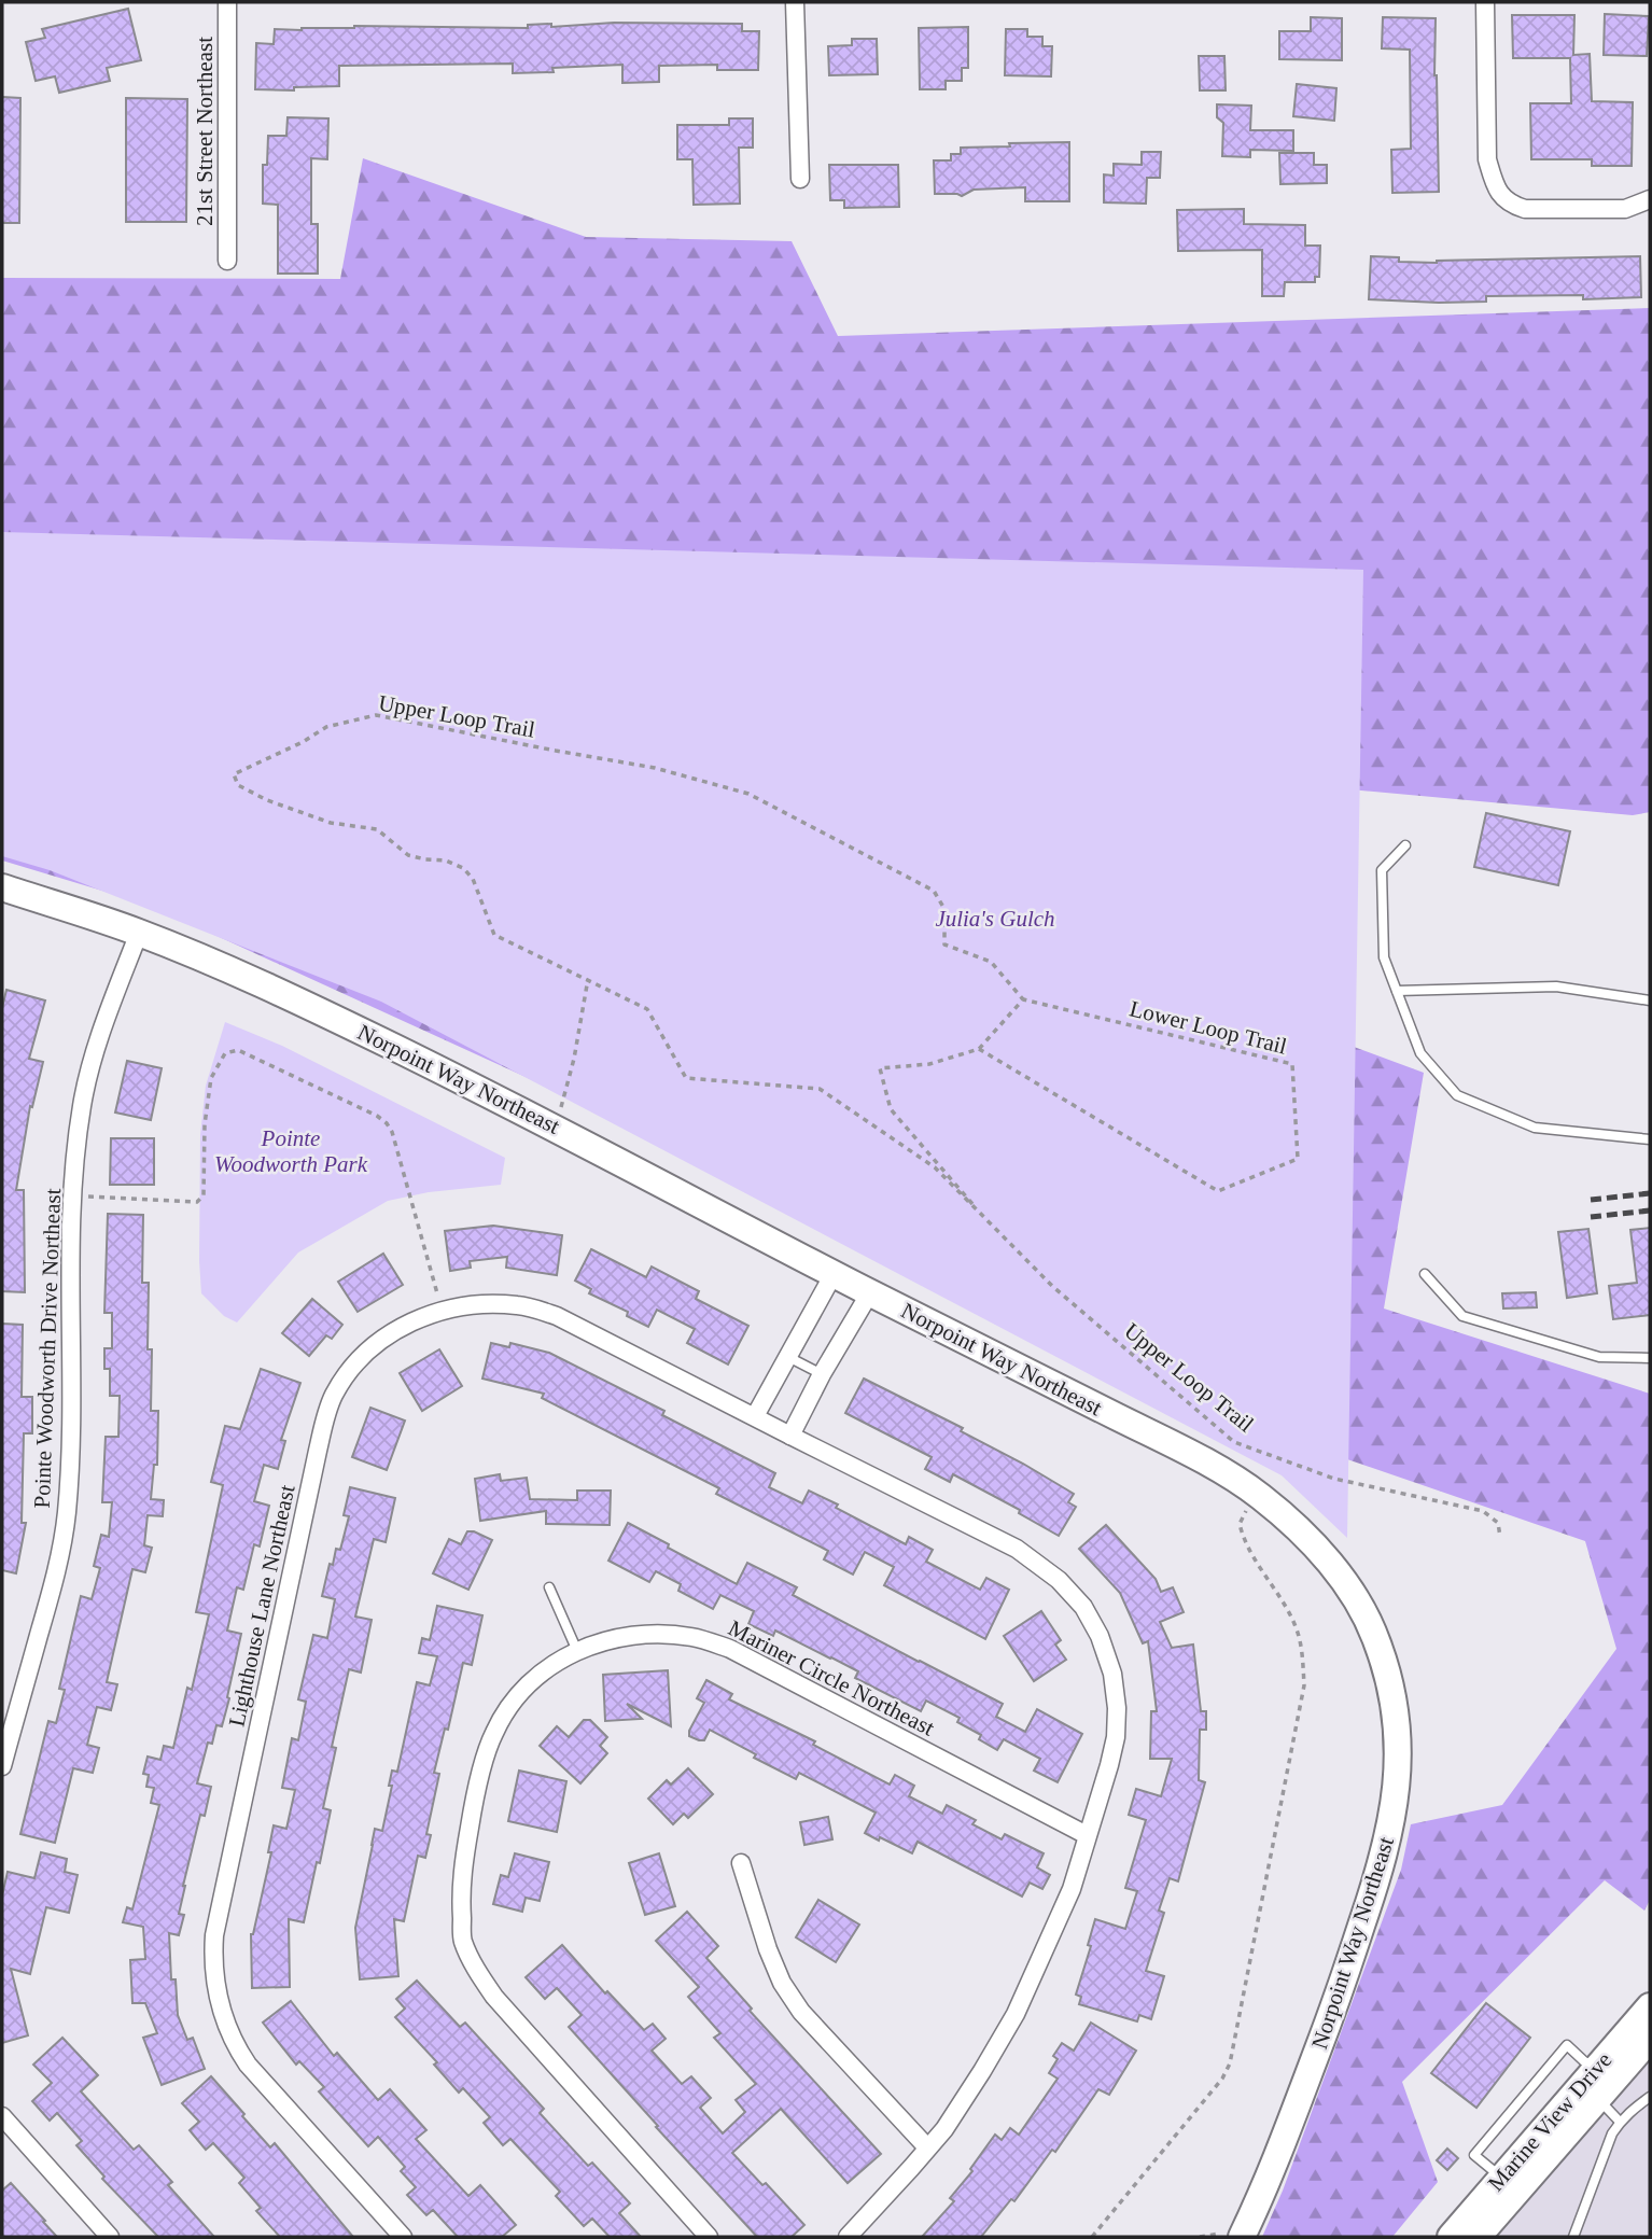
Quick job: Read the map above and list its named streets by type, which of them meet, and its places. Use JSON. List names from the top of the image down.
{
  "streets": {
    "main road": ["Norpoint Way Northeast", "Marine View Drive"],
    "street": [
      "21st Street Northeast",
      "Pointe Woodworth Drive Northeast",
      "Lighthouse Lane Northeast",
      "Mariner Circle Northeast"
    ],
    "path": ["Upper Loop Trail", "Lower Loop Trail"]
  },
  "crossings": [
    ["Upper Loop Trail", "Lower Loop Trail"],
    ["Norpoint Way Northeast", "Pointe Woodworth Drive Northeast"]
  ],
  "parks": ["Julia's Gulch", "Pointe Woodworth Park"]
}
